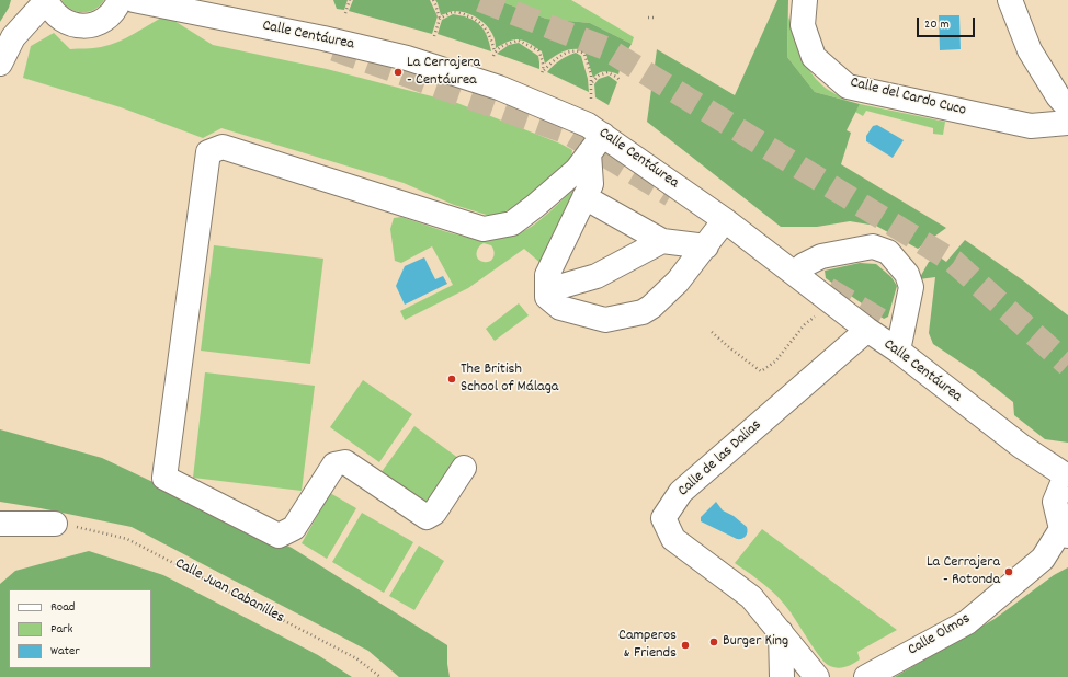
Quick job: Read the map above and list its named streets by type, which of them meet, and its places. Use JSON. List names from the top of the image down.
{
  "streets": {
    "street": [
      "Calle Centáurea",
      "Calle del Cardo Cuco",
      "Calle de las Dalias",
      "Calle Olmos"
    ],
    "path": ["Calle Juan Cabanilles"]
  },
  "crossings": [
    ["Calle Centáurea", "Calle de las Dalias"]
  ],
  "places": [
    "La Cerrajera - Centáurea",
    "The British School of Málaga",
    "La Cerrajera - Rotonda",
    "Burger King",
    "Camperos & Friends"
  ],
  "legend": ["Road", "Park", "Water"],
  "scale_bar": "20 m"
}
